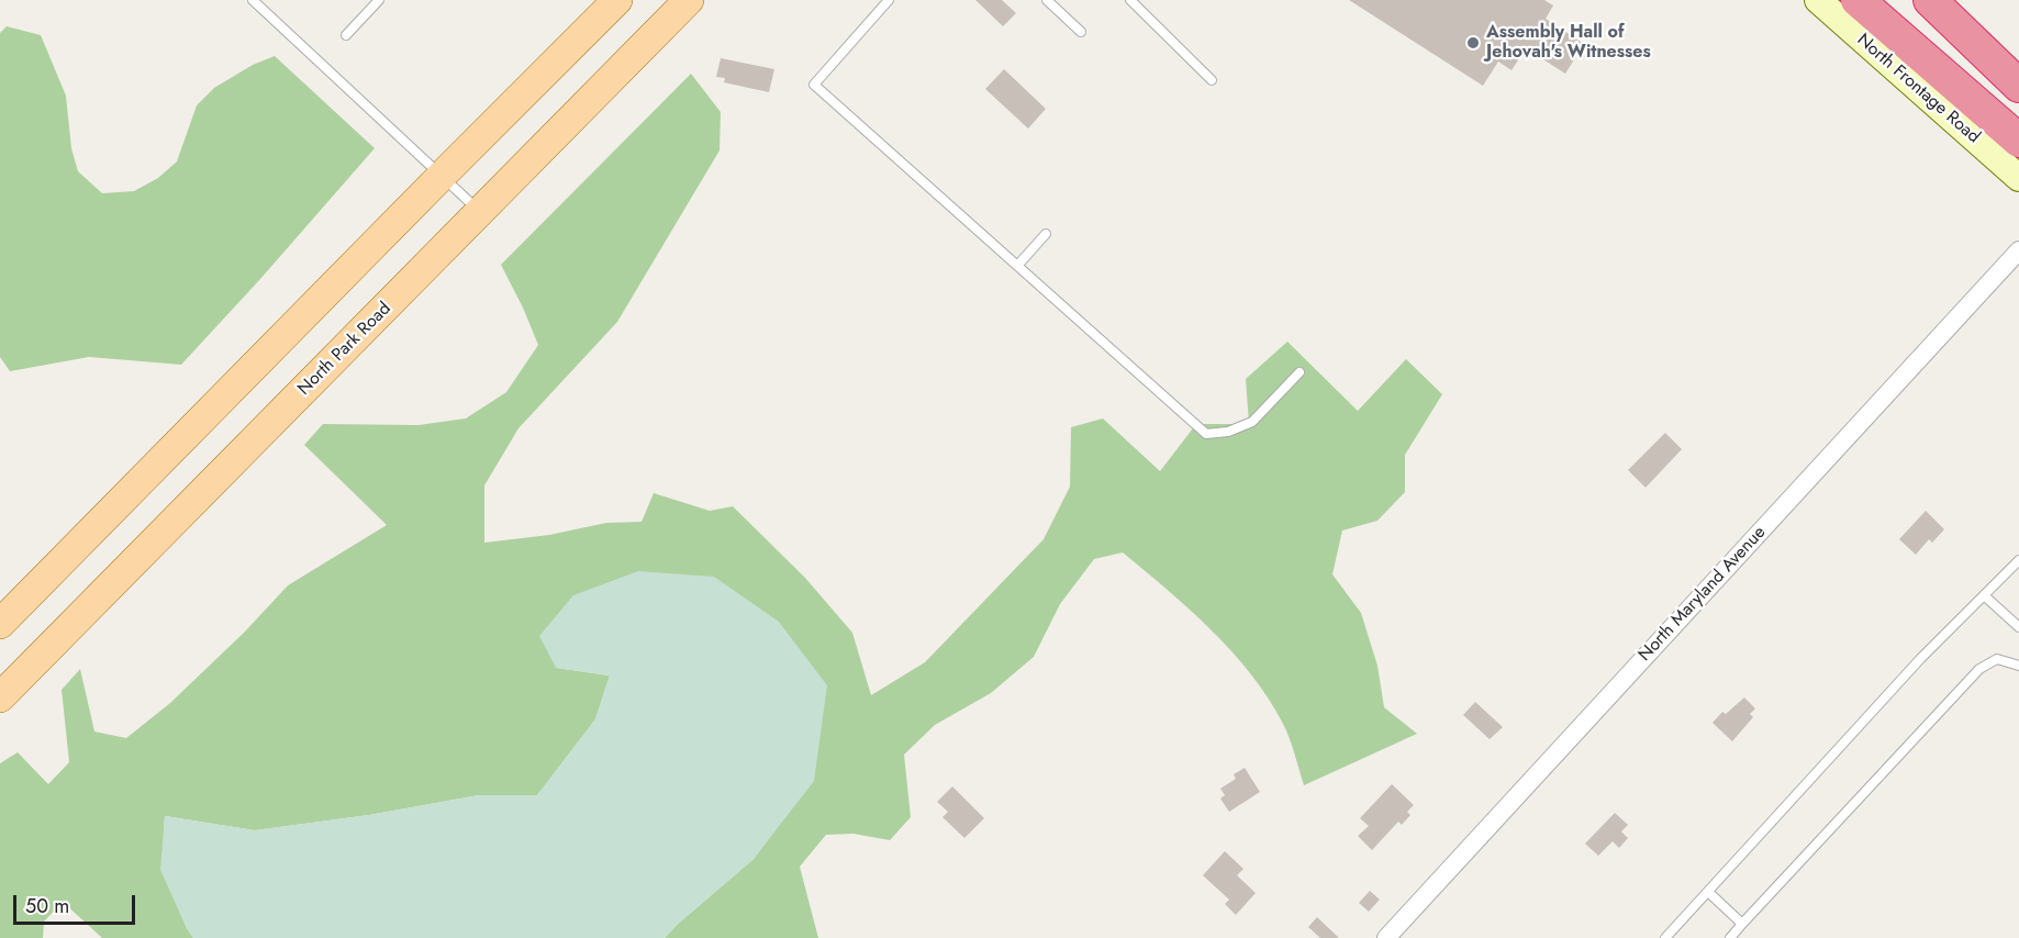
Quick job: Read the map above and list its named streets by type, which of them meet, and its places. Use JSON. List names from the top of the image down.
{
  "streets": {
    "main road": ["North Park Road"],
    "street": ["North Frontage Road", "North Maryland Avenue"]
  },
  "places": ["Assembly Hall of Jehovah's Witnesses"],
  "scale_bar": "50 m"
}
